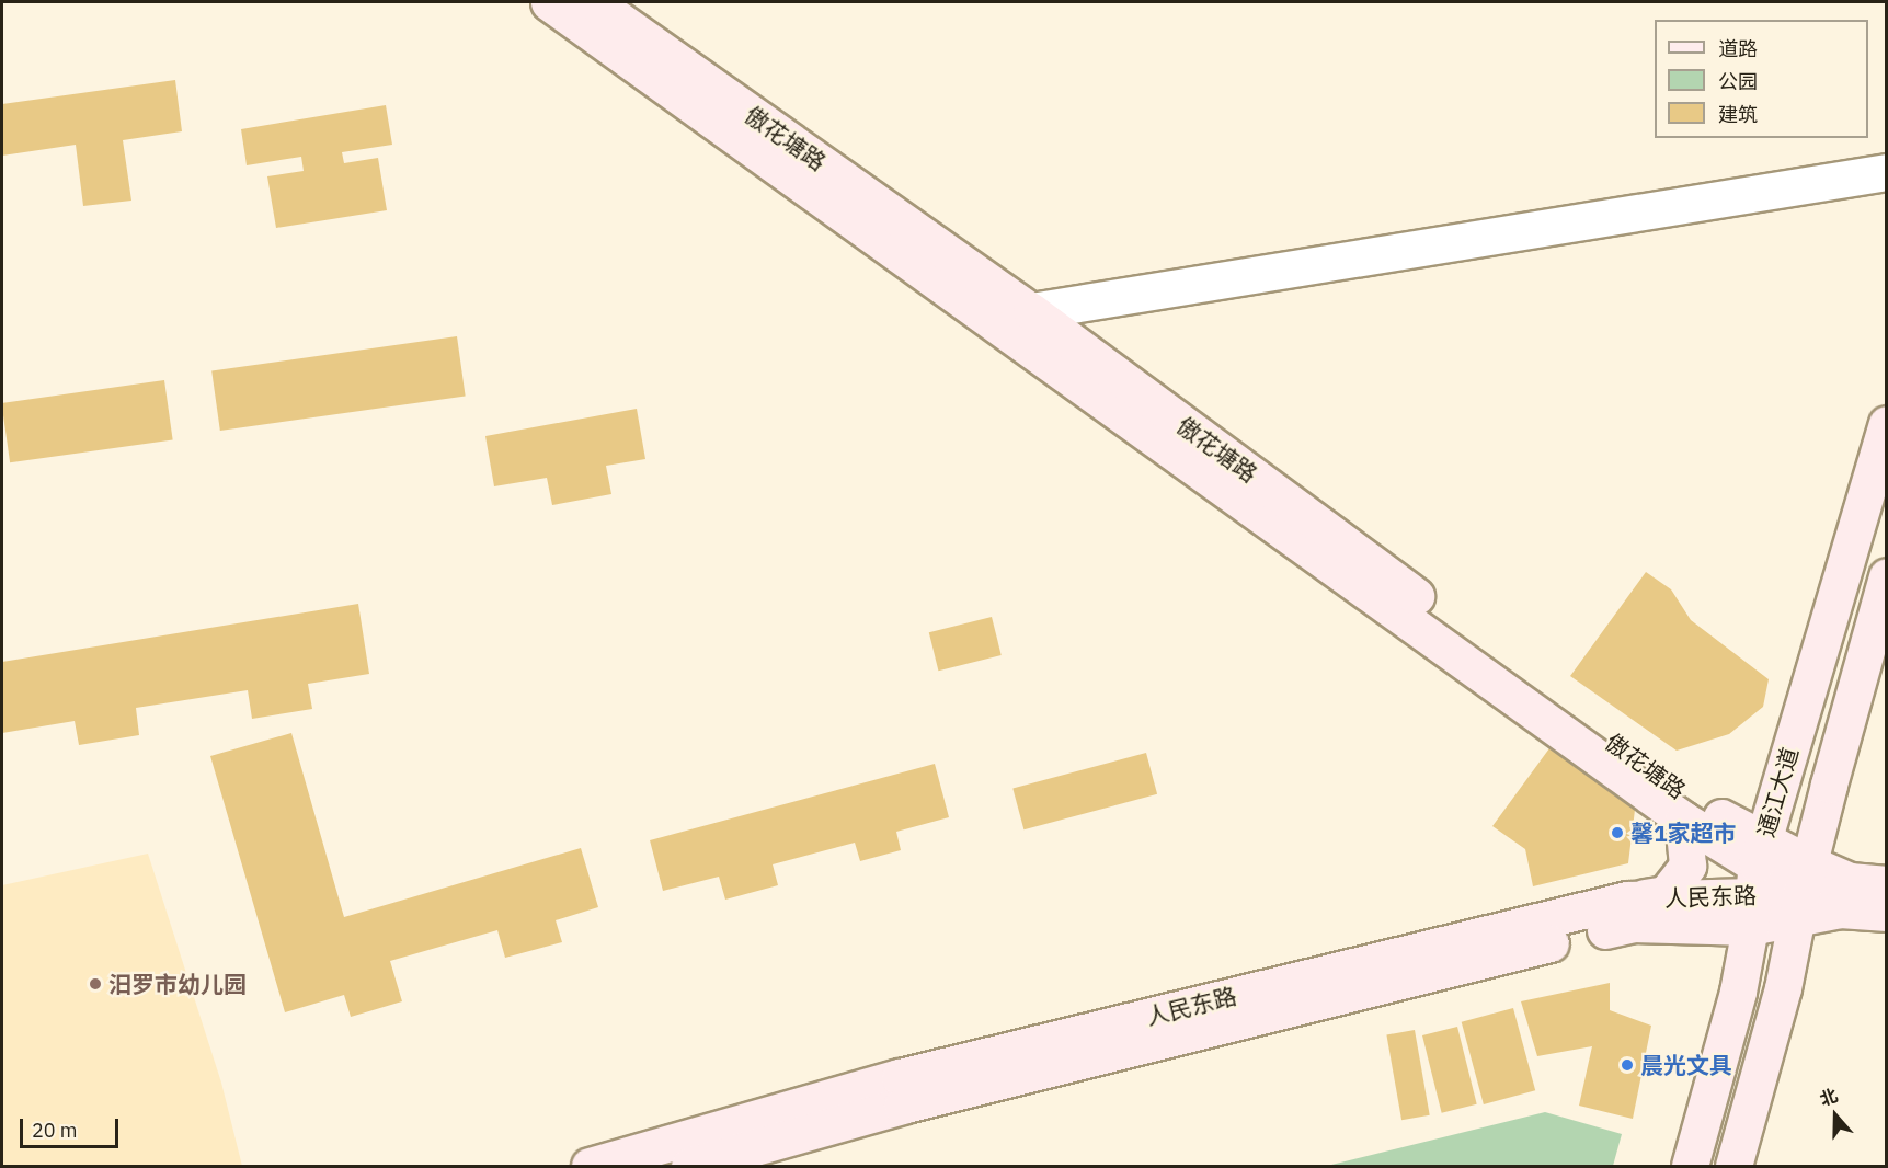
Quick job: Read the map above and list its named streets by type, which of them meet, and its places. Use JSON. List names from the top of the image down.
{
  "streets": {
    "street": ["傲花塘路", "通江大道", "人民东路"]
  },
  "crossings": [
    ["傲花塘路", "通江大道"],
    ["傲花塘路", "人民东路"],
    ["通江大道", "人民东路"]
  ],
  "places": ["馨1家超市", "汨罗市幼儿园", "晨光文具"],
  "legend": ["道路", "公园", "建筑"],
  "scale_bar": "20 m",
  "north": "top"
}
